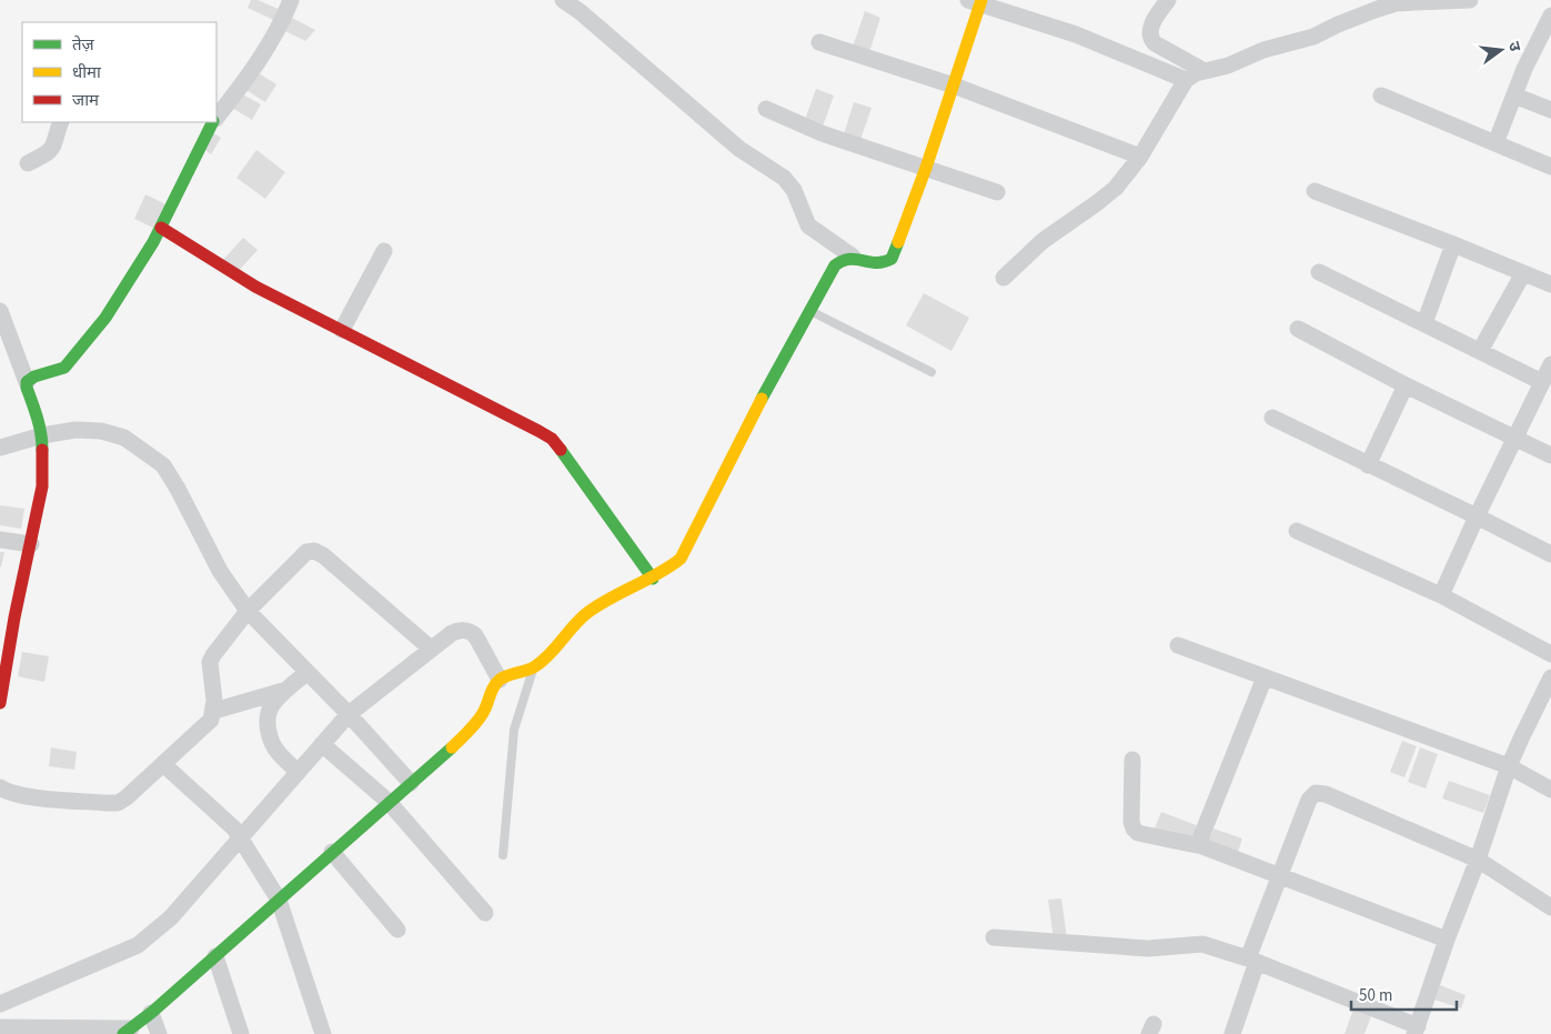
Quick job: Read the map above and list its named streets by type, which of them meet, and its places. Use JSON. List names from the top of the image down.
{
  "legend": ["तेज़", "धीमा", "जाम"],
  "scale_bar": "50 m",
  "north": "right"
}
